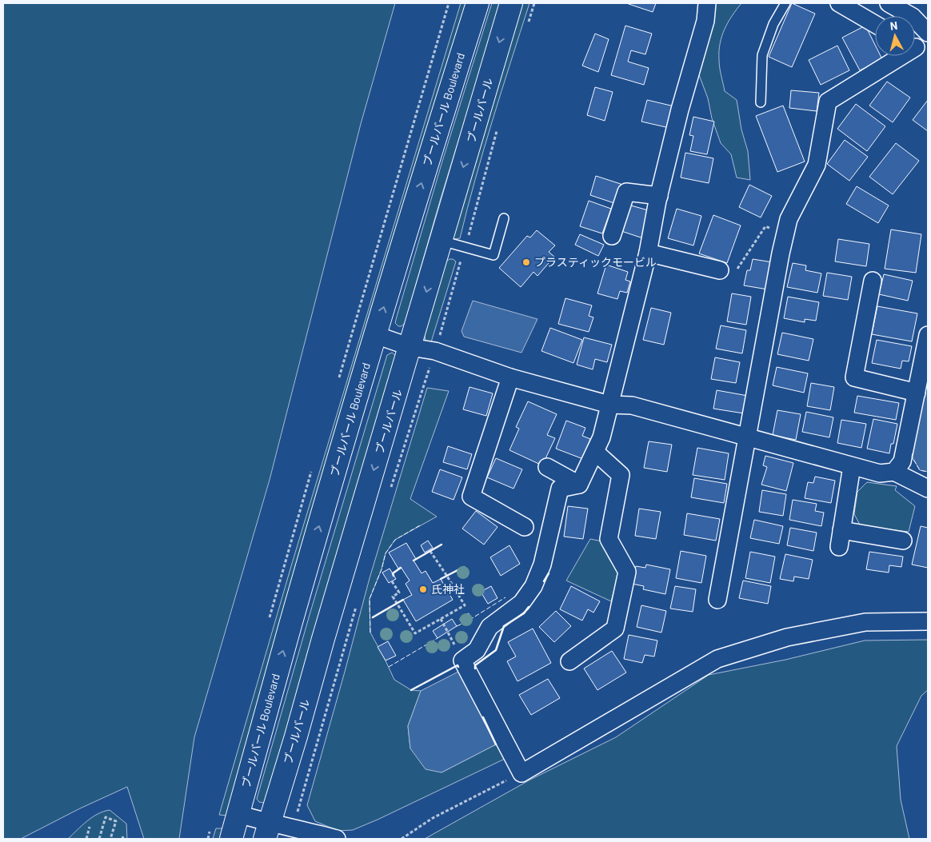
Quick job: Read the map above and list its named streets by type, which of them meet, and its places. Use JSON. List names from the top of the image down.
{
  "streets": {
    "street": ["ブールバール Boulevard", "ブールバール"]
  },
  "one_way": ["ブールバール Boulevard", "ブールバール"],
  "places": ["プラスティックモービル", "氏神社"],
  "north": "top"
}
